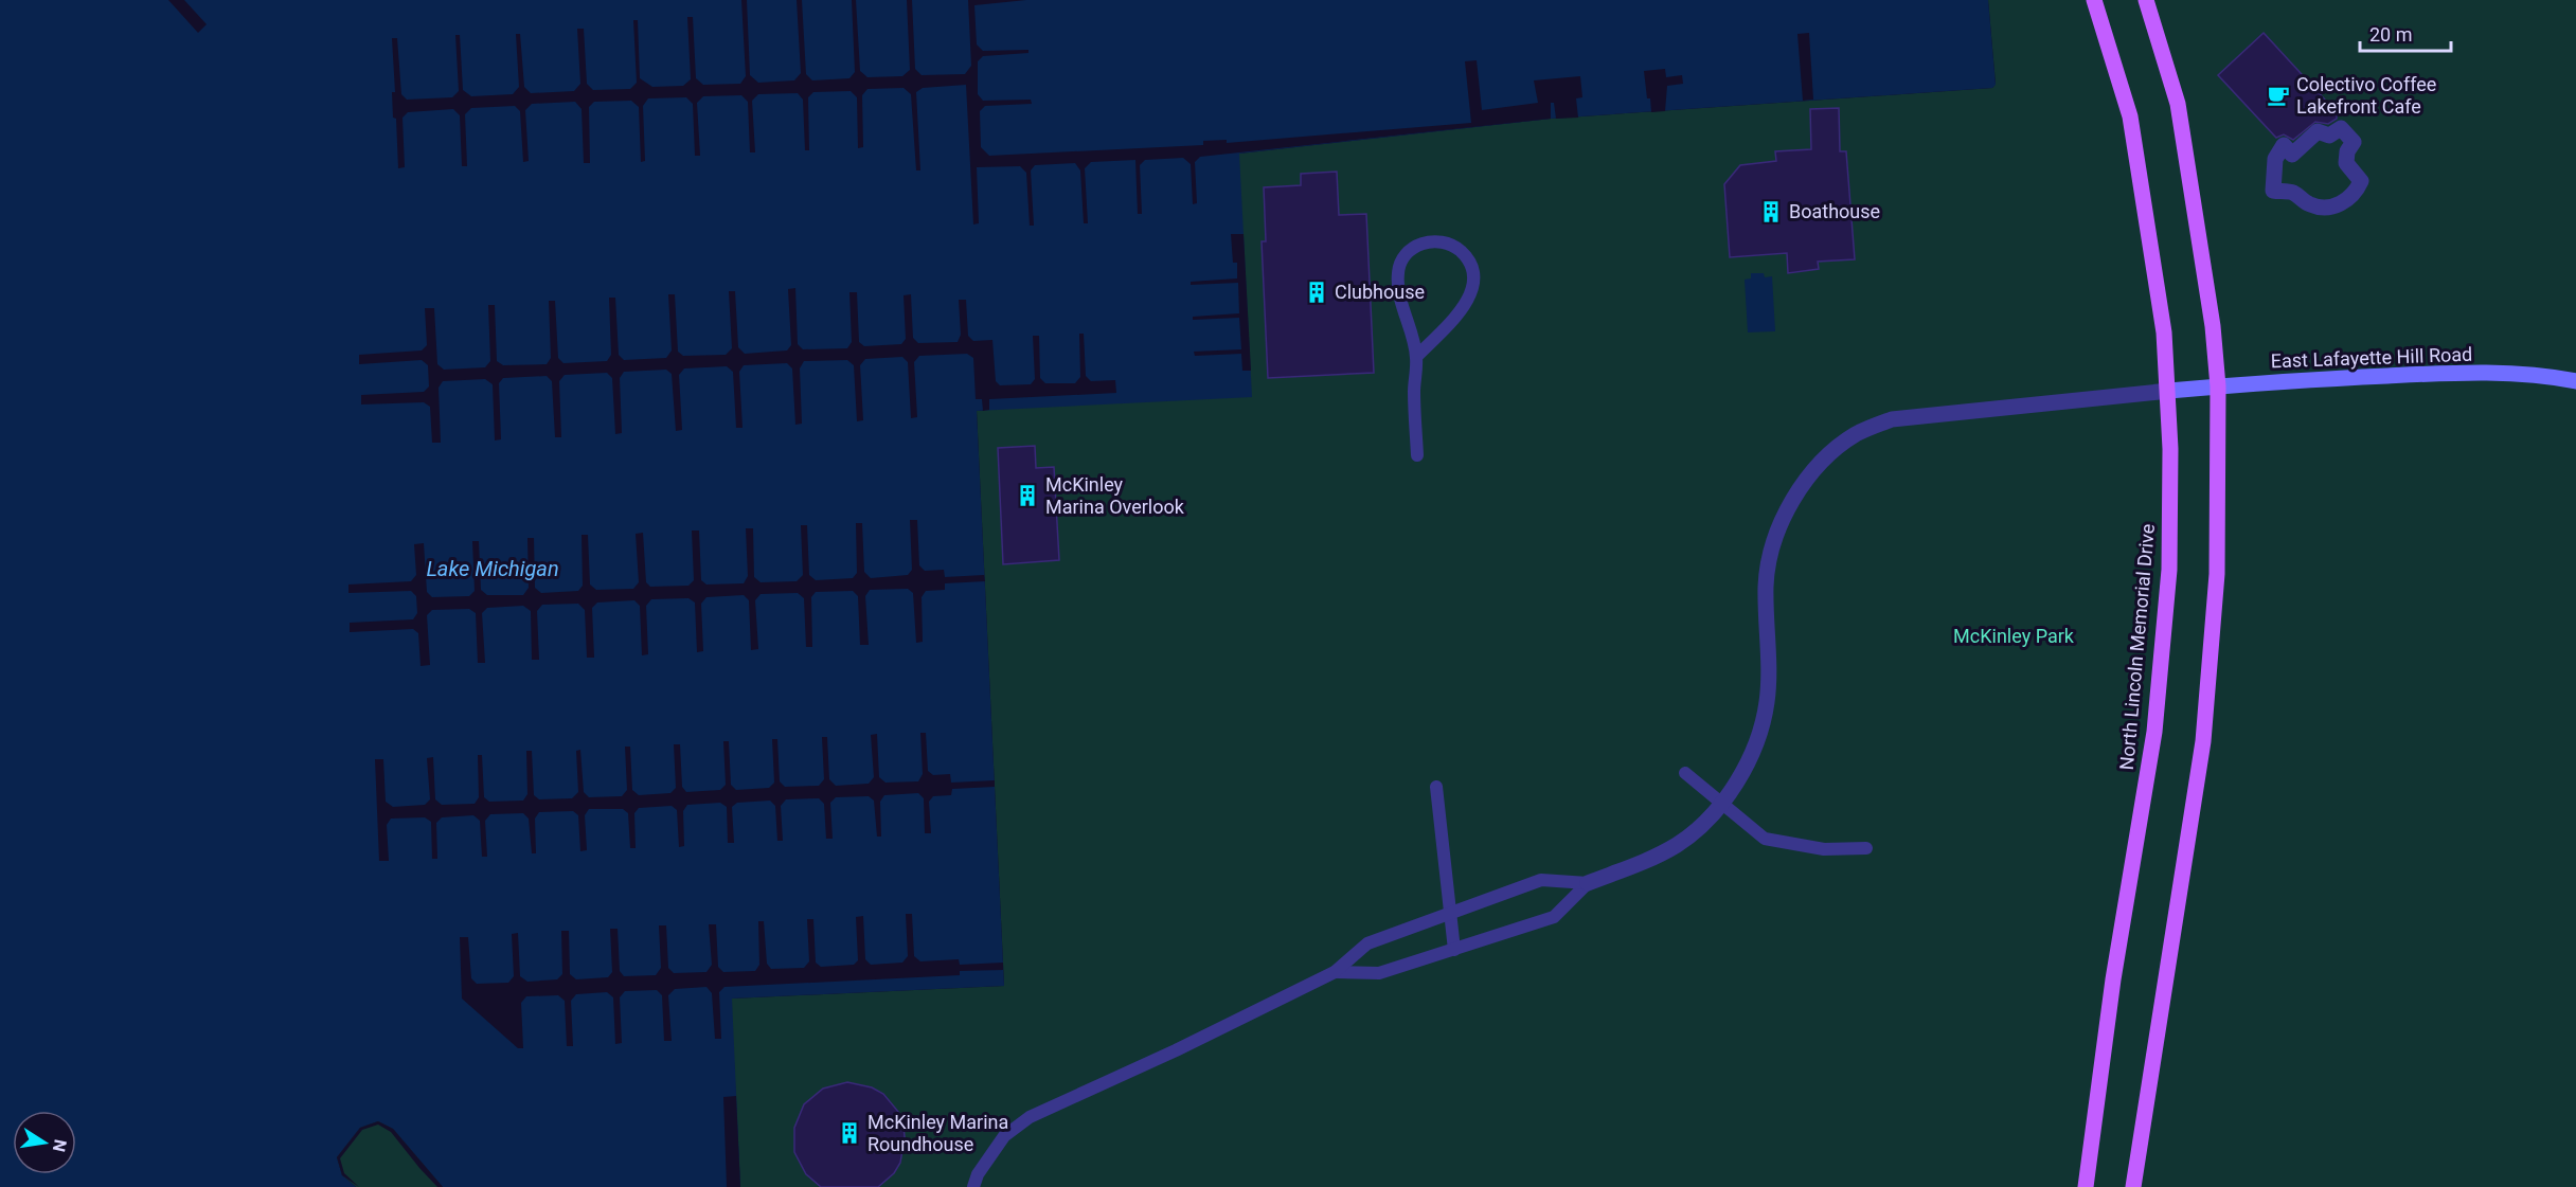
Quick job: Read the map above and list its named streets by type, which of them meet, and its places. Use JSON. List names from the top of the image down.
{
  "streets": {
    "main road": ["North Lincoln Memorial Drive"],
    "street": ["East Lafayette Hill Road"]
  },
  "crossings": [
    ["East Lafayette Hill Road", "North Lincoln Memorial Drive"]
  ],
  "water": ["Lake Michigan"],
  "parks": ["McKinley Park"],
  "places": {
    "cafe": ["Colectivo Coffee Lakefront Cafe"],
    "building": [
      "Boathouse",
      "Clubhouse",
      "McKinley Marina Overlook",
      "McKinley Marina Roundhouse"
    ]
  },
  "scale_bar": "20 m",
  "north": "right"
}
